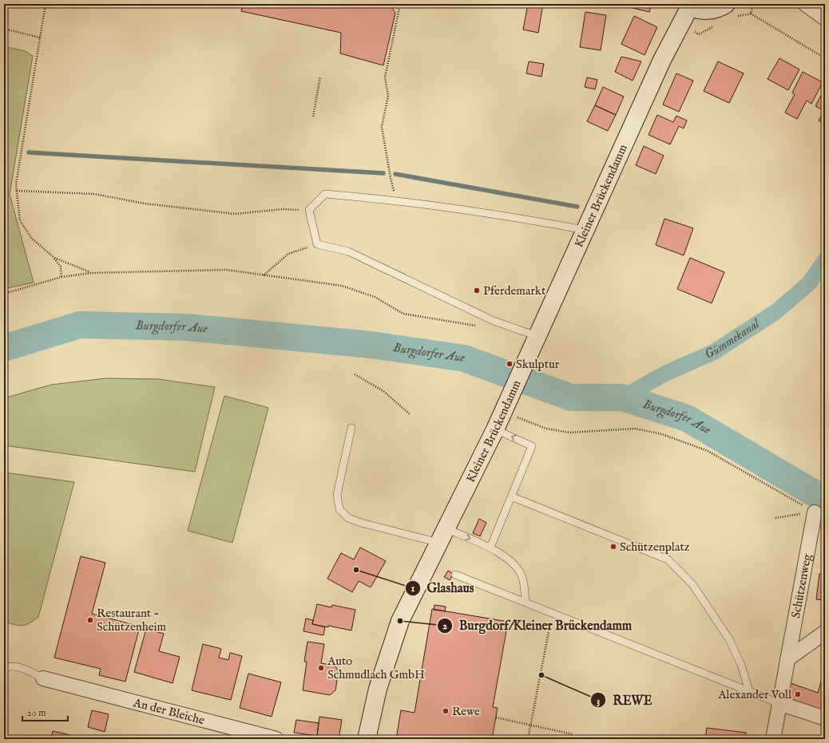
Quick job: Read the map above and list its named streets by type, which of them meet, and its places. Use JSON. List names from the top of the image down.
{
  "streets": {
    "main road": ["Kleiner Brückendamm"],
    "street": ["Schützenweg", "An der Bleiche"]
  },
  "water": ["Burgdorfer Aue", "Gümmekanal"],
  "places": [
    "Pferdemarkt",
    "Skulptur",
    "Schützenplatz",
    "Glashaus",
    "Restaurant - Schützenheim",
    "Burgdorf/Kleiner Brückendamm",
    "Auto Schmudlach GmbH",
    "REWE",
    "Alexander Voll",
    "Rewe"
  ],
  "scale_bar": "20 m"
}
